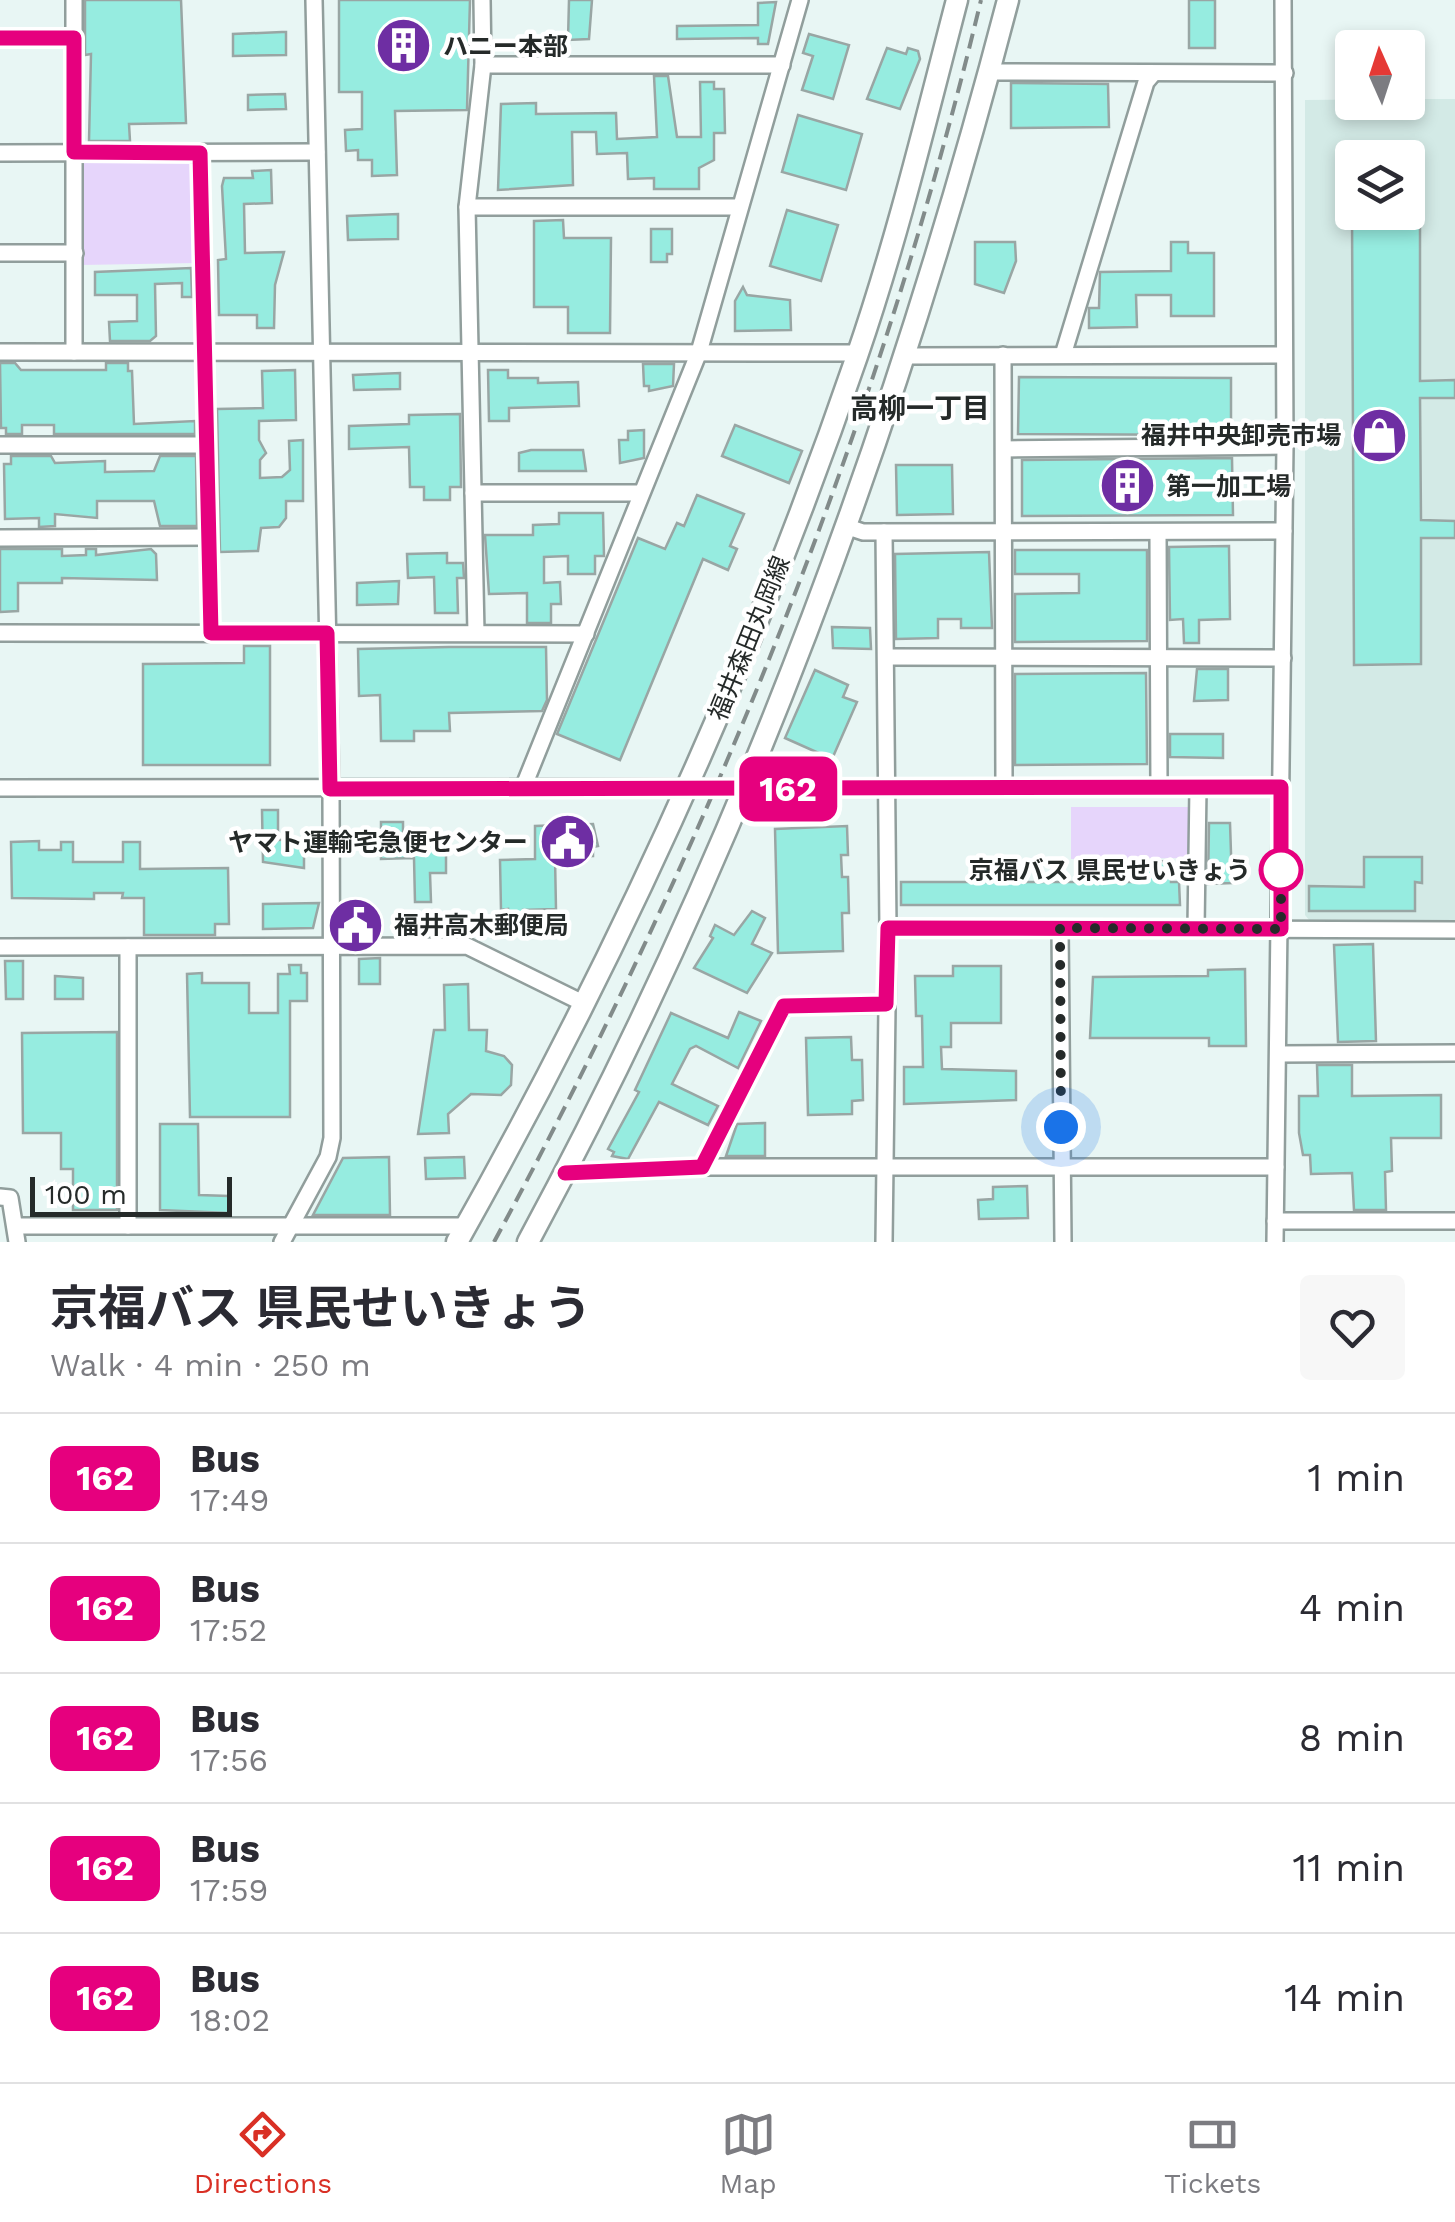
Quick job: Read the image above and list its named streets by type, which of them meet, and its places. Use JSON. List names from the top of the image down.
{
  "streets": {
    "main road": ["福井森田丸岡線"]
  },
  "districts": ["高柳一丁目"],
  "places": {
    "building": ["ハニー本部", "第一加工場"],
    "shop": ["福井中央卸売市場"],
    "public building": ["ヤマト運輸宅急便センター", "福井高木郵便局"],
    "other": ["京福バス 県民せいきょう"]
  },
  "lines": ["bus line 162"],
  "scale_bar": "100 m",
  "north": "top",
  "page": {
    "on_map": "162",
    "scale": "100 m",
    "heading": ["京福バス 県民せいきょう", "Walk · 4 min · 250 m"],
    "list": [
      {
        "mark": "162",
        "name": "Bus",
        "note": "17:49",
        "value": "1 min"
      },
      {
        "mark": "162",
        "name": "Bus",
        "note": "17:52",
        "value": "4 min"
      },
      {
        "mark": "162",
        "name": "Bus",
        "note": "17:56",
        "value": "8 min"
      },
      {
        "mark": "162",
        "name": "Bus",
        "note": "17:59",
        "value": "11 min"
      },
      {
        "mark": "162",
        "name": "Bus",
        "note": "18:02",
        "value": "14 min"
      }
    ],
    "tabs": ["Directions", "Map", "Tickets"]
  }
}
